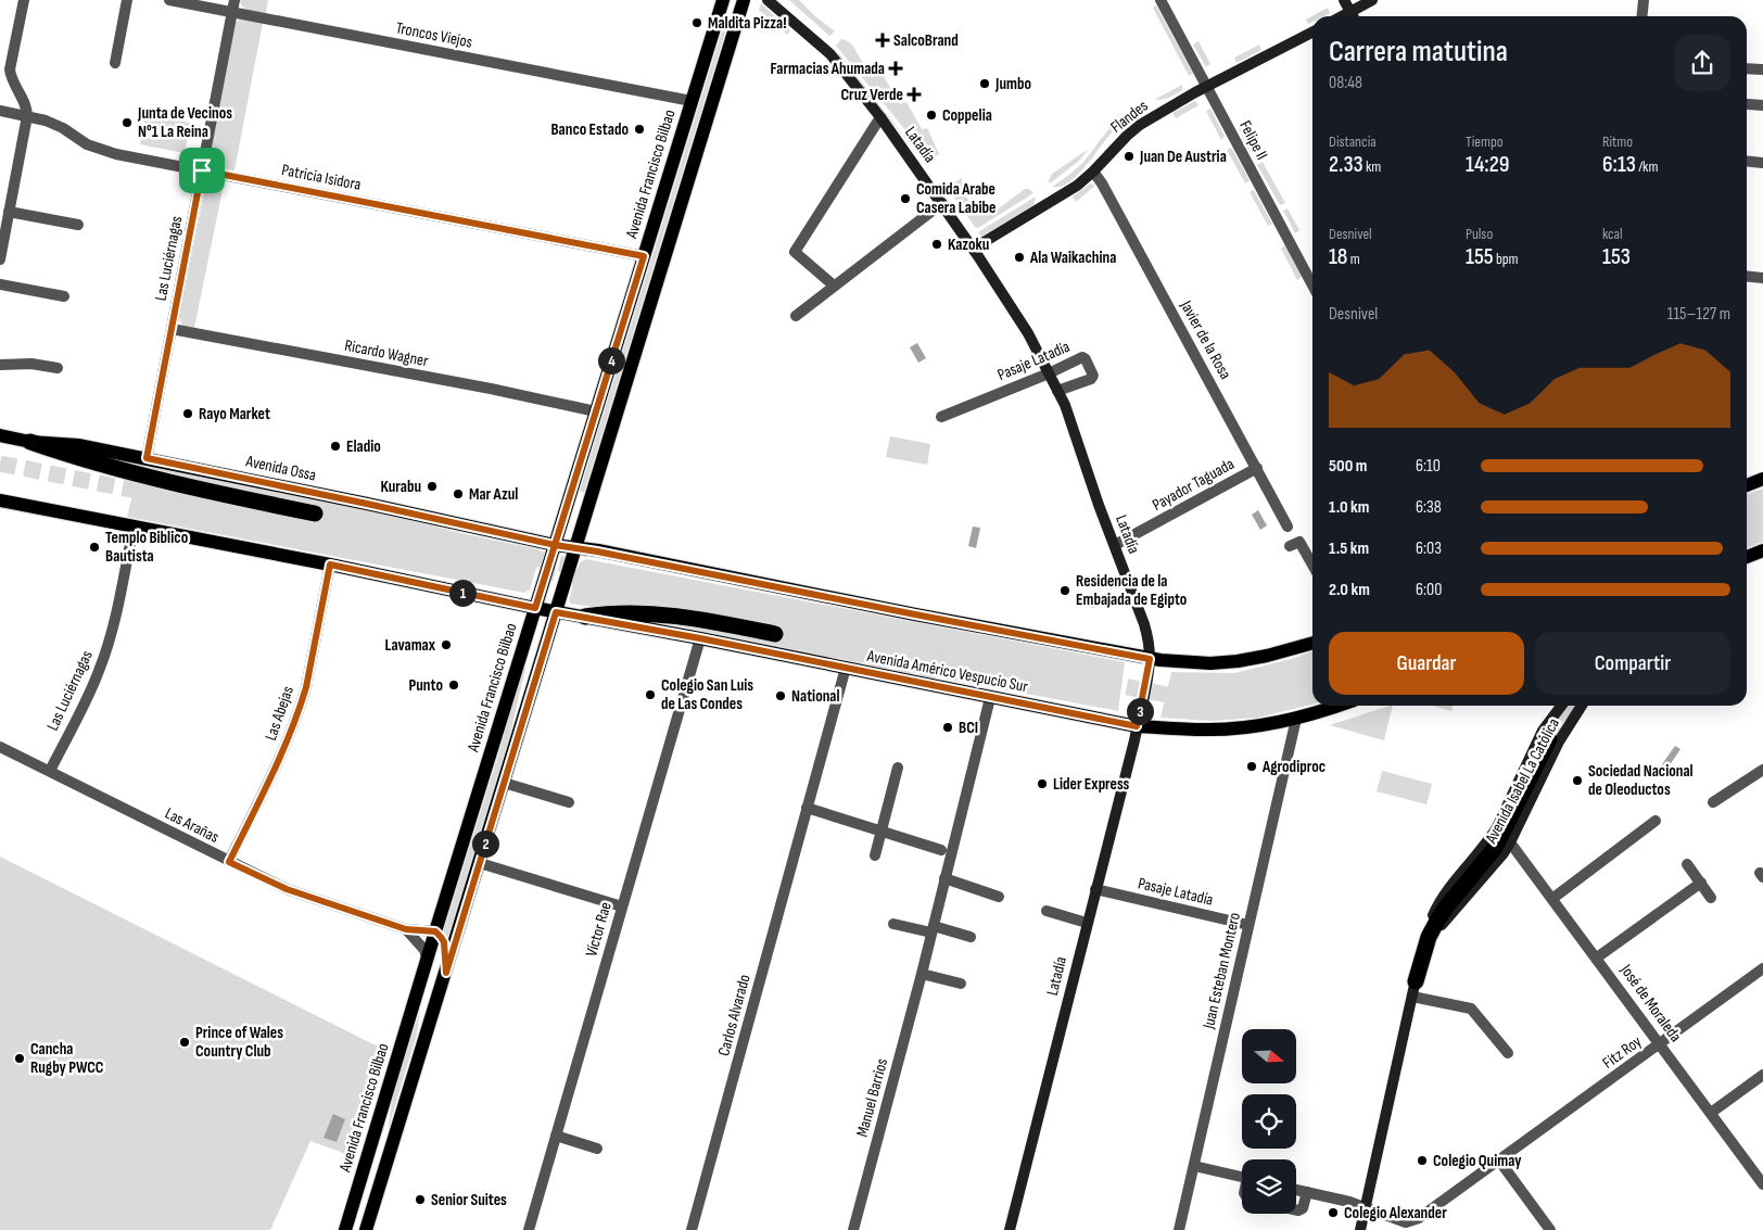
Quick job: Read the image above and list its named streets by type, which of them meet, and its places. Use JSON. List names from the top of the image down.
{
  "streets": {
    "main road": ["Avenida Francisco Bilbao", "Avenida Ossa", "Avenida Américo Vespucio Sur"],
    "street": [
      "Troncos Viejos",
      "Flandes",
      "Felipe II",
      "Latadía",
      "Patricia Isidora",
      "Las Luciérnagas",
      "Javier de la Rosa",
      "Ricardo Wagner",
      "Pasaje Latadía",
      "Payador Taguada",
      "Las Abejas",
      "Avenida Isabel La Católica",
      "Las Arañas",
      "Víctor Rae",
      "Juan Esteban Montero",
      "José de Moraleda",
      "Carlos Alvarado",
      "Fitz Roy",
      "Manuel Barrios"
    ]
  },
  "crossings": [
    ["Troncos Viejos", "Avenida Francisco Bilbao"],
    ["Troncos Viejos", "Las Luciérnagas"],
    ["Flandes", "Felipe II"],
    ["Flandes", "Latadía"],
    ["Flandes", "Javier de la Rosa"],
    ["Latadía", "Pasaje Latadía"],
    ["Latadía", "Payador Taguada"],
    ["Latadía", "Avenida Américo Vespucio Sur"],
    ["Avenida Francisco Bilbao", "Patricia Isidora"],
    ["Avenida Francisco Bilbao", "Ricardo Wagner"],
    ["Avenida Francisco Bilbao", "Avenida Ossa"],
    ["Avenida Francisco Bilbao", "Avenida Américo Vespucio Sur"],
    ["Avenida Francisco Bilbao", "Las Arañas"],
    ["Patricia Isidora", "Las Luciérnagas"],
    ["Las Luciérnagas", "Ricardo Wagner"],
    ["Las Luciérnagas", "Avenida Ossa"],
    ["Las Luciérnagas", "Las Arañas"],
    ["Javier de la Rosa", "Payador Taguada"],
    ["Pasaje Latadía", "Juan Esteban Montero"],
    ["Avenida Américo Vespucio Sur", "Víctor Rae"],
    ["Avenida Américo Vespucio Sur", "Juan Esteban Montero"],
    ["Avenida Américo Vespucio Sur", "Carlos Alvarado"],
    ["Avenida Américo Vespucio Sur", "Manuel Barrios"],
    ["Las Abejas", "Las Arañas"],
    ["Avenida Isabel La Católica", "José de Moraleda"],
    ["Avenida Isabel La Católica", "Fitz Roy"],
    ["José de Moraleda", "Fitz Roy"]
  ],
  "places": {
    "other": [
      "Maldita Pizza!",
      "Jumbo",
      "Coppelia",
      "Junta de Vecinos N°1 La Reina",
      "Banco Estado",
      "Juan De Austria",
      "Comida Arabe Casera Labibe",
      "Kazoku",
      "Ala Waikachina",
      "Rayo Market",
      "Eladio",
      "Kurabu",
      "Mar Azul",
      "Templo Biblico Bautista",
      "Residencia de la Embajada de Egipto",
      "Lavamax",
      "Punto",
      "Colegio San Luis de Las Condes",
      "National",
      "BCI",
      "Agrodiproc",
      "Sociedad Nacional de Oleoductos",
      "Lider Express",
      "Prince of Wales Country Club",
      "Cancha Rugby PWCC",
      "Colegio Quimay",
      "Senior Suites",
      "Colegio Alexander"
    ],
    "health": ["SalcoBrand", "Farmacias Ahumada", "Cruz Verde"]
  },
  "north": "right",
  "page": {
    "heading": ["Carrera matutina", "08:48"],
    "stats": [
      ["Distancia", "2.33 km"],
      ["Tiempo", "14:29"],
      ["Ritmo", "6:13 /km"],
      ["Desnivel", "18 m"],
      ["Pulso", "155 bpm"],
      ["kcal", "153"]
    ],
    "chart": ["Desnivel", "115–127 m"],
    "pins": [
      "4",
      "1",
      "3",
      "2"
    ],
    "list": [
      {
        "name": "500 m",
        "note": "6:10"
      },
      {
        "name": "1.0 km",
        "note": "6:38"
      },
      {
        "name": "1.5 km",
        "note": "6:03"
      },
      {
        "name": "2.0 km",
        "note": "6:00"
      }
    ],
    "buttons": ["Guardar", "Compartir"]
  }
}
